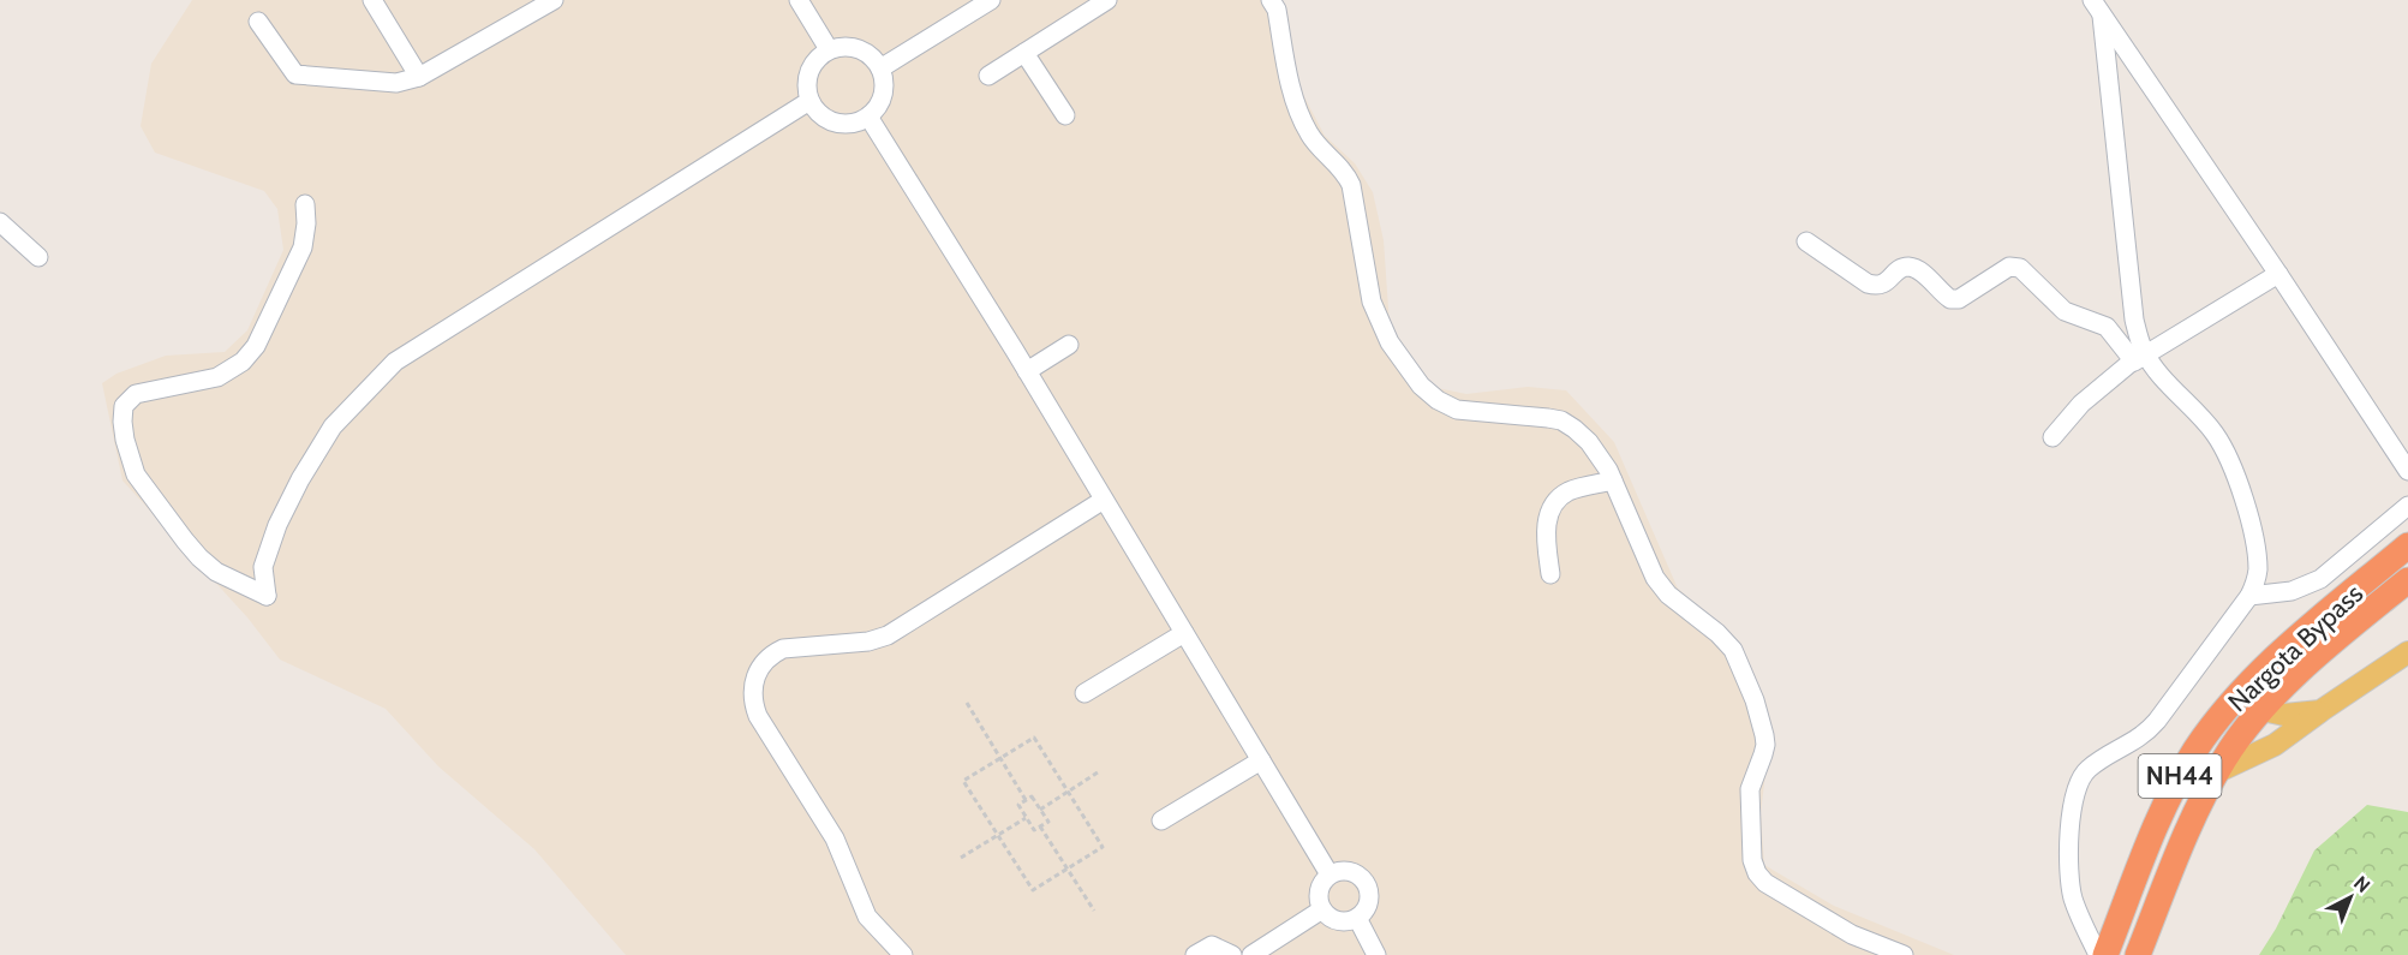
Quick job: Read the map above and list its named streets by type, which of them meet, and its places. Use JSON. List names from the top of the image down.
{
  "streets": {
    "highway": ["Nargota Bypass", "NH44"]
  },
  "north": "top right"
}
